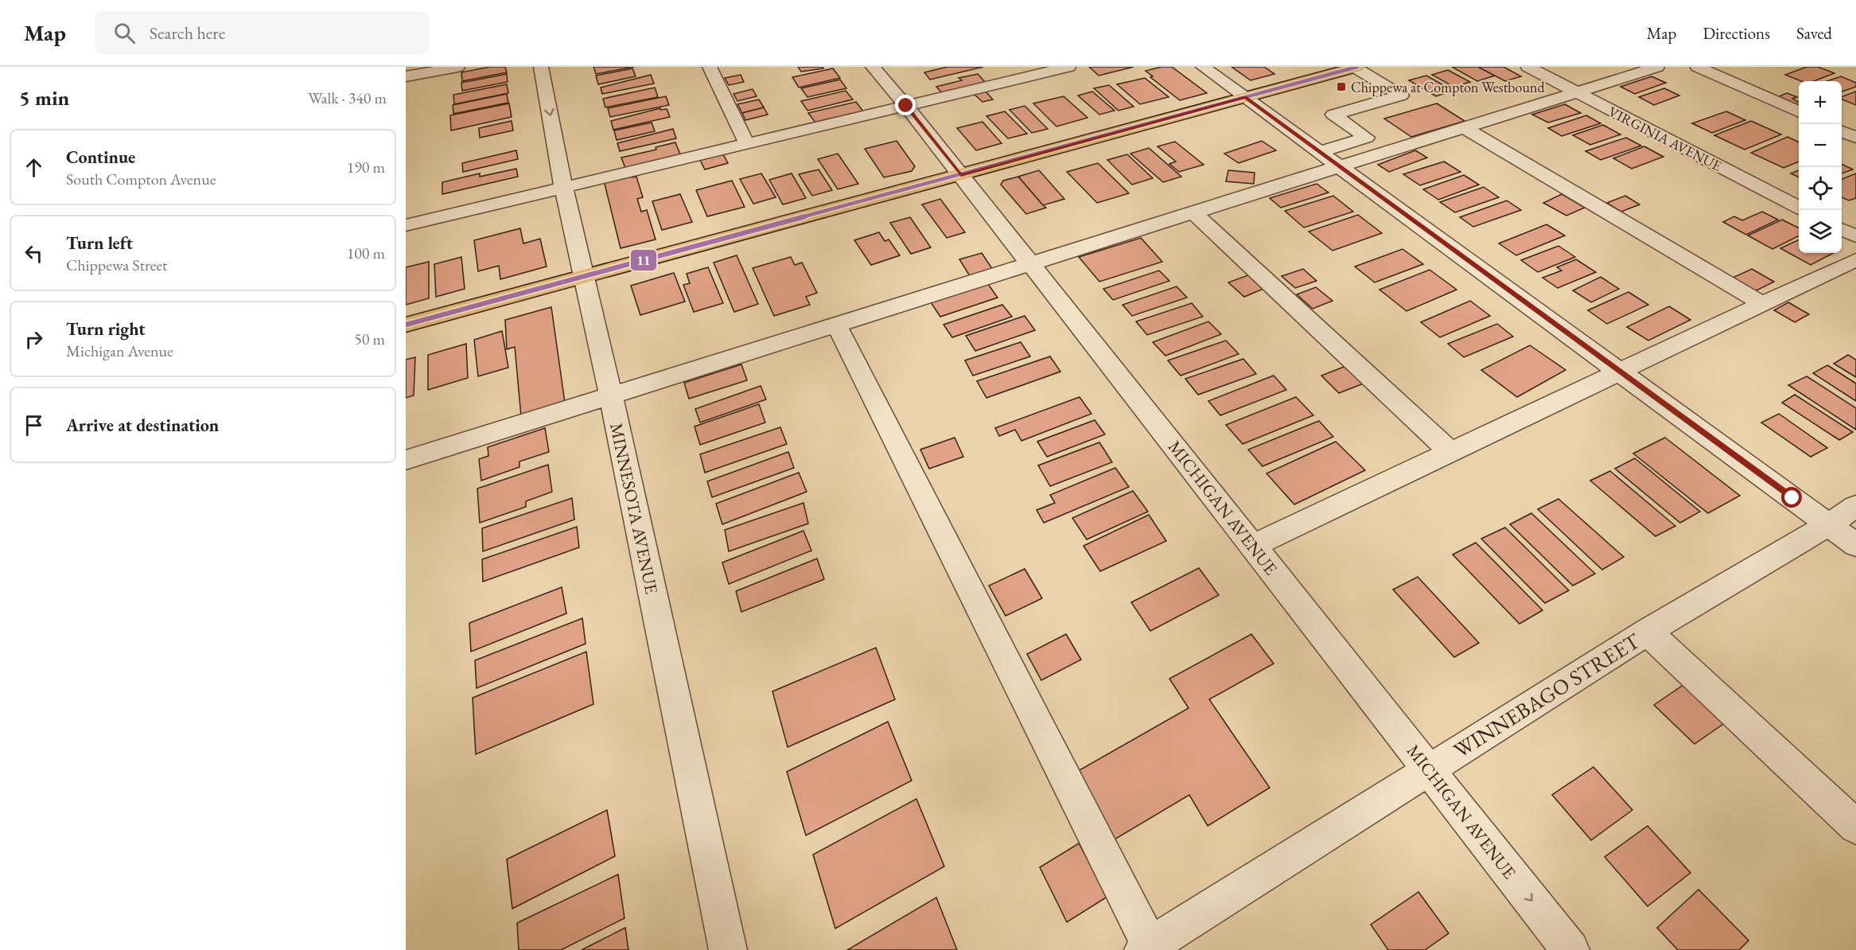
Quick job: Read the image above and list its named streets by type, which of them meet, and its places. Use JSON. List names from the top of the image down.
{
  "streets": {
    "street": [
      "VIRGINIA AVENUE",
      "MICHIGAN AVENUE",
      "MINNESOTA AVENUE",
      "WINNEBAGO STREET"
    ]
  },
  "crossings": [
    ["MICHIGAN AVENUE", "WINNEBAGO STREET"]
  ],
  "places": {
    "transit": ["Chippewa at Compton Westbound"]
  },
  "lines": ["transit line 11"],
  "page": {
    "header": "Map",
    "search": "Search here",
    "nav": ["Map", "Directions", "Saved"],
    "heading": ["5 min", "Walk · 340 m"],
    "map_buttons": ["+", "−"],
    "list": [
      ["Continue", "South Compton Avenue", "190 m"],
      ["Turn left", "Chippewa Street", "100 m"],
      ["Turn right", "Michigan Avenue", "50 m"],
      "Arrive at destination"
    ]
  }
}
